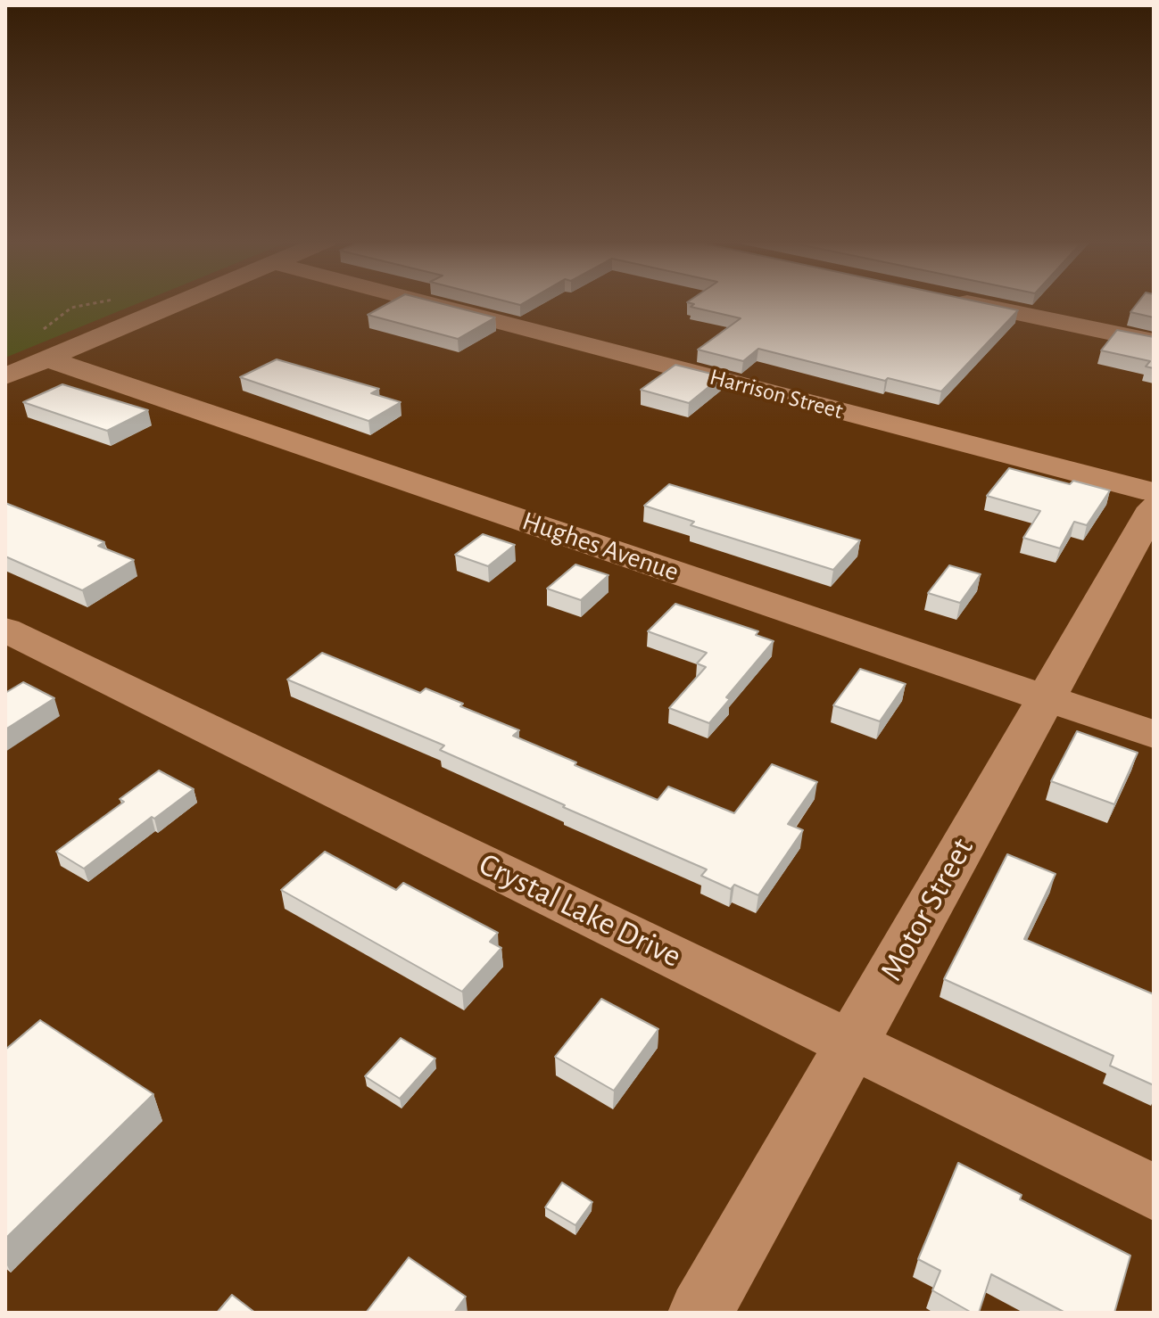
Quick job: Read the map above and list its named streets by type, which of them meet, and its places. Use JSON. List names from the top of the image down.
{
  "streets": {
    "street": [
      "Harrison Street",
      "Hughes Avenue",
      "Motor Street",
      "Crystal Lake Drive"
    ]
  },
  "crossings": [
    ["Hughes Avenue", "Motor Street"],
    ["Motor Street", "Crystal Lake Drive"]
  ]
}
